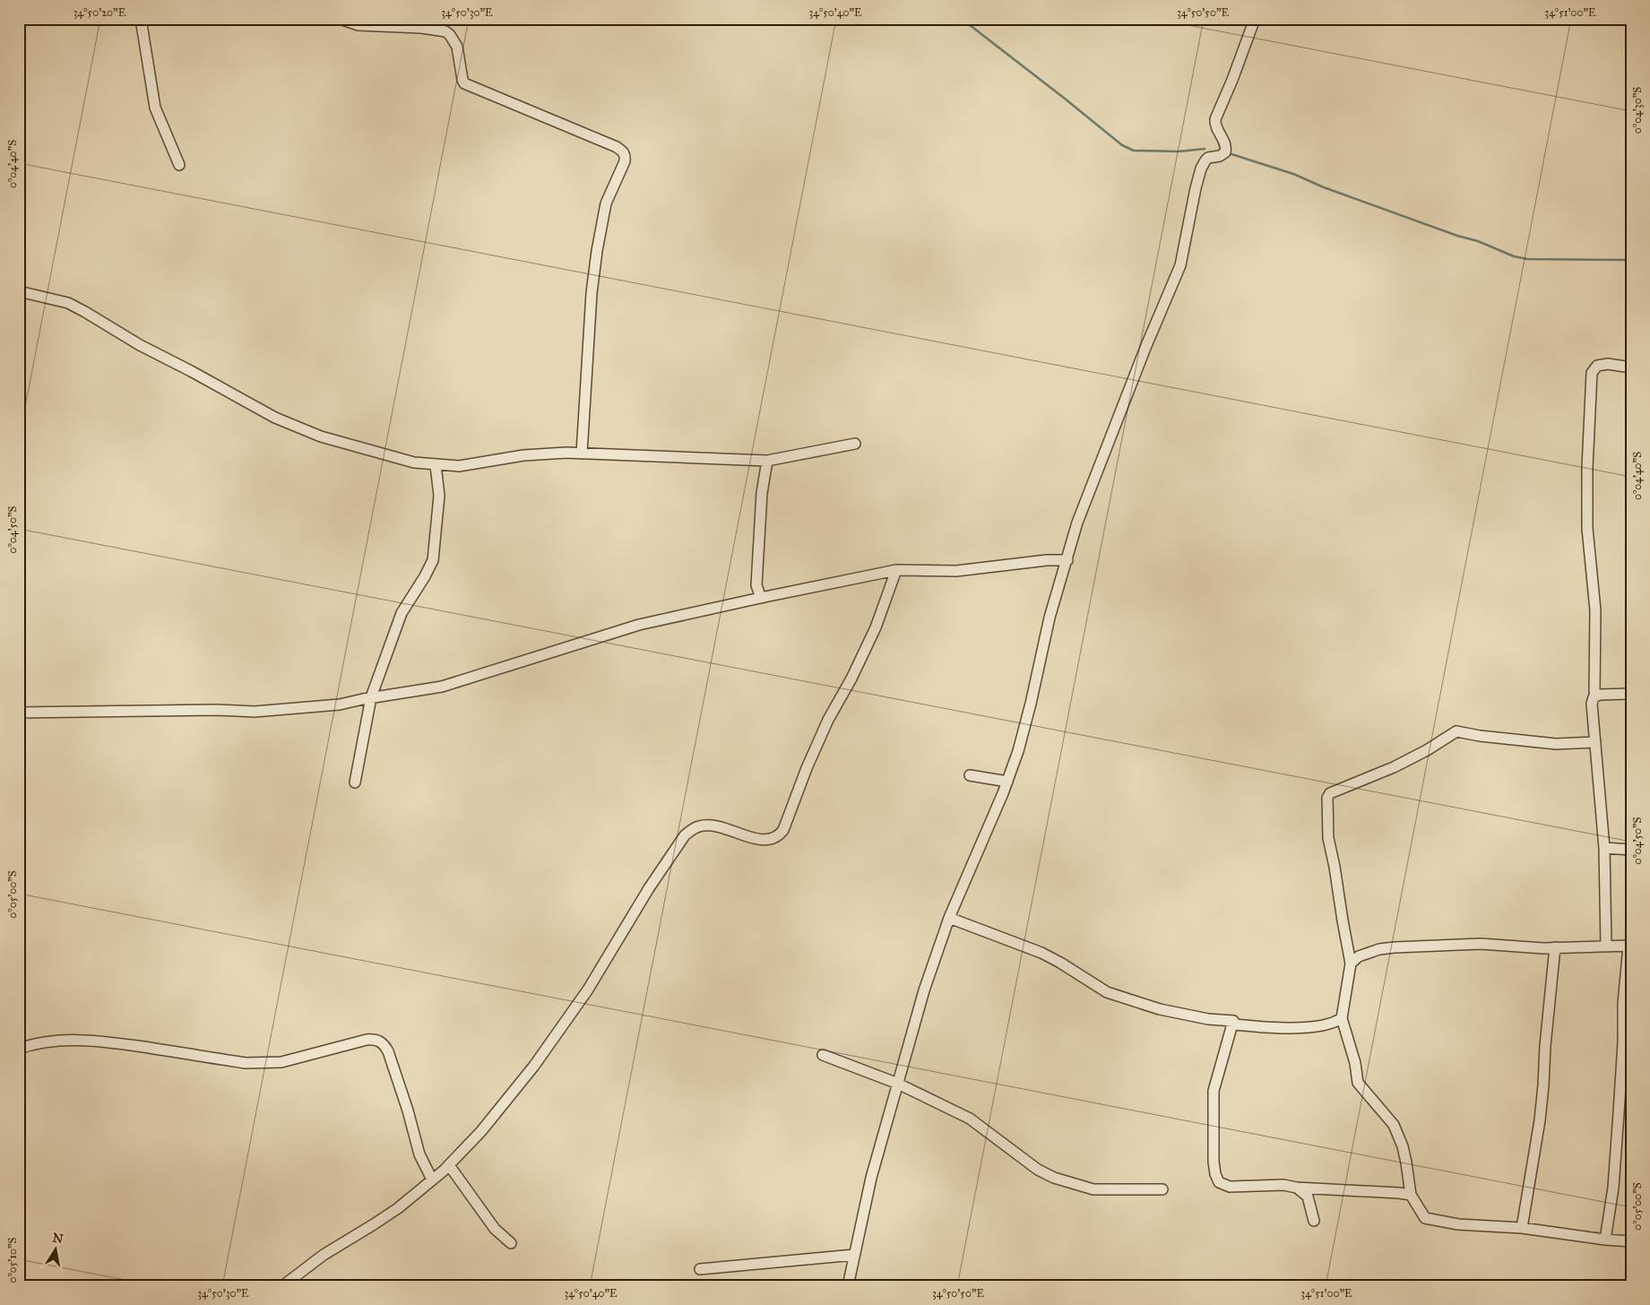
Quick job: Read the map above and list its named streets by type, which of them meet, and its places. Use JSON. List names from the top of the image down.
{
  "north": "top",
  "coordinates": [
    "34°50'20\"E",
    "34°50'30\"E",
    "34°50'40\"E",
    "34°50'50\"E",
    "34°51'00\"E",
    "0°04'30\"S",
    "0°04'40\"S",
    "0°04'50\"S",
    "0°05'00\"S",
    "0°05'10\"S"
  ]
}
